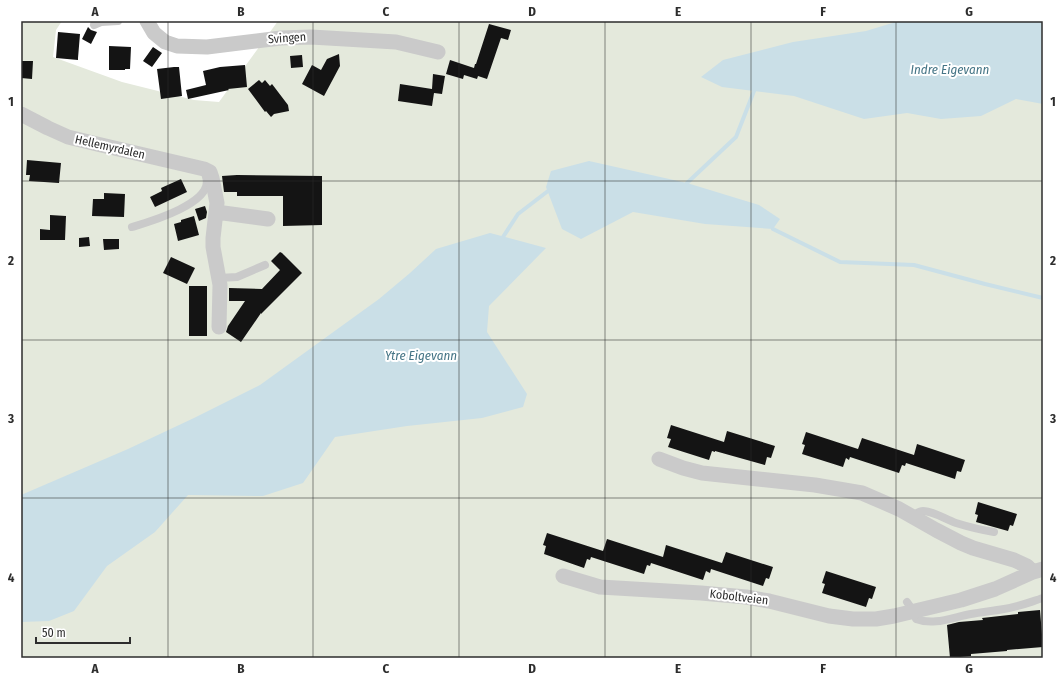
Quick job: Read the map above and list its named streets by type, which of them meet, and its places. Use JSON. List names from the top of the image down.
{
  "streets": {
    "street": ["Svingen", "Hellemyrdalen", "Koboltveien"]
  },
  "water": ["Indre Eigevann", "Ytre Eigevann"],
  "scale_bar": "50 m",
  "grid": {
    "columns": [
      "A",
      "B",
      "C",
      "D",
      "E",
      "F",
      "G"
    ],
    "rows": [
      "1",
      "2",
      "3",
      "4"
    ]
  }
}
